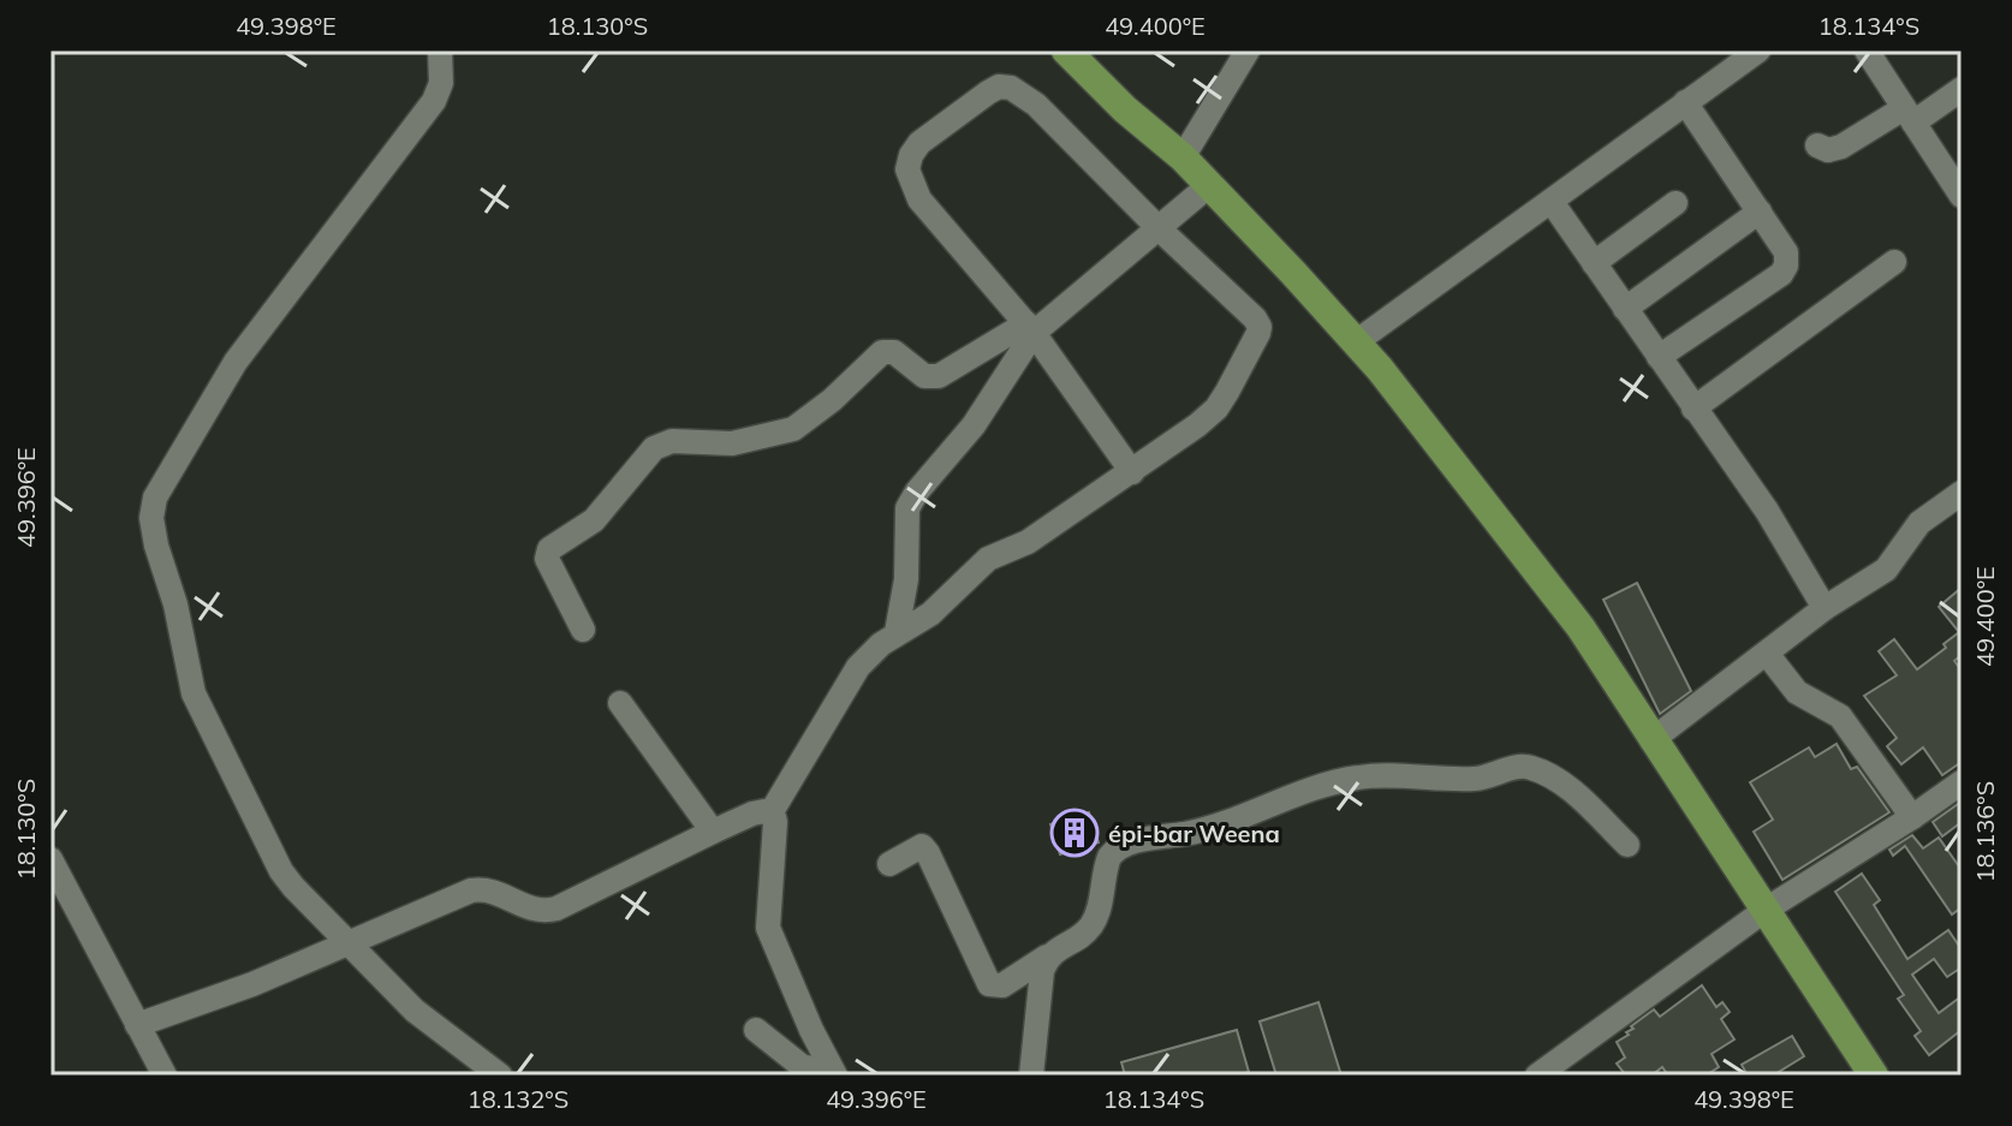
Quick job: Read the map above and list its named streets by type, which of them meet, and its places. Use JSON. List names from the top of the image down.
{
  "places": {
    "building": ["épi-bar Weena"]
  },
  "coordinates": [
    "49.398°E",
    "18.130°S",
    "49.400°E",
    "18.134°S",
    "49.396°E",
    "18.136°S",
    "18.132°S"
  ]
}
